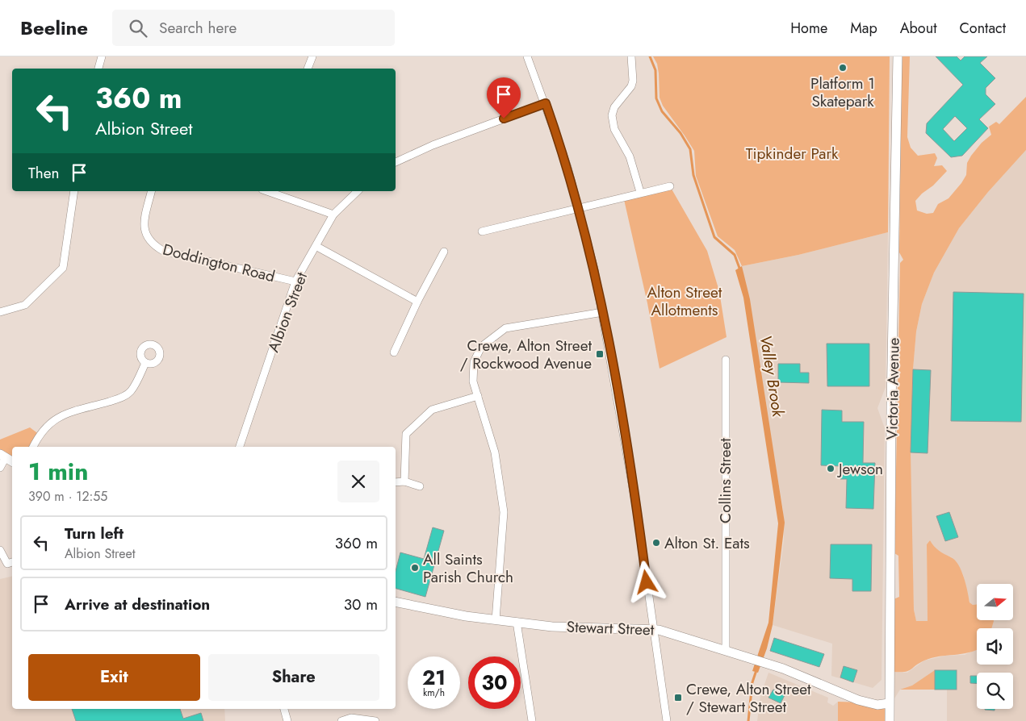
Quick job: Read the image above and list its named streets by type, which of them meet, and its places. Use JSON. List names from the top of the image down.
{
  "streets": {
    "street": [
      "Doddington Road",
      "Albion Street",
      "Victoria Avenue",
      "Collins Street",
      "Stewart Street"
    ]
  },
  "crossings": [
    ["Doddington Road", "Albion Street"],
    ["Victoria Avenue", "Stewart Street"],
    ["Collins Street", "Stewart Street"]
  ],
  "water": ["Valley Brook"],
  "parks": ["Tipkinder Park", "Alton Street Allotments"],
  "places": {
    "other": [
      "Platform 1 Skatepark",
      "Jewson",
      "Alton St. Eats",
      "All Saints Parish Church"
    ],
    "transit": ["Crewe, Alton Street / Rockwood Avenue", "Crewe, Alton Street / Stewart Street"]
  },
  "north": "right",
  "page": {
    "header": "Beeline",
    "search": "Search here",
    "nav": [
      "Home",
      "Map",
      "About",
      "Contact"
    ],
    "turn": ["360 m", "Albion Street"],
    "then": "Then",
    "heading": ["1 min", "390 m · 12:55"],
    "list": [
      {
        "name": "Turn left",
        "note": "Albion Street",
        "value": "360 m"
      },
      {
        "name": "Arrive at destination",
        "value": "30 m"
      }
    ],
    "buttons": ["Exit", "Share"],
    "speed": "21 km/h",
    "limit": "30"
  }
}
